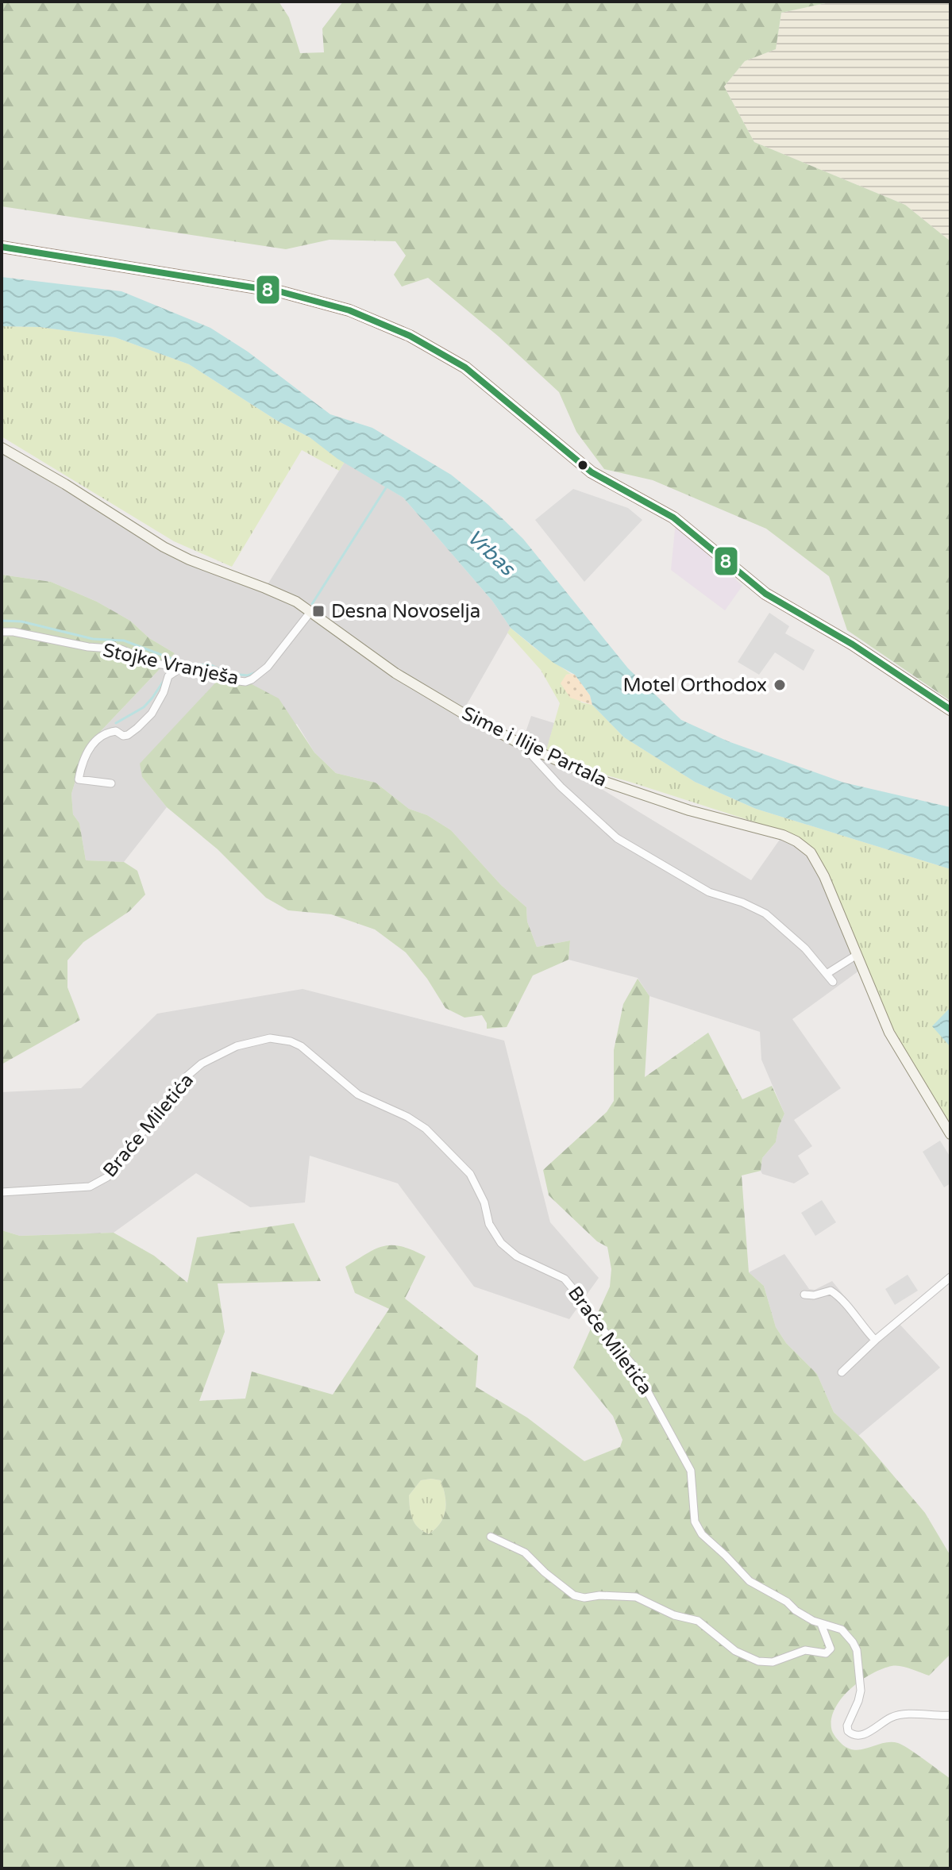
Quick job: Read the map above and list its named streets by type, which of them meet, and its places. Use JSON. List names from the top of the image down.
{
  "streets": {
    "street": ["Stojke Vranješa", "Sime i Ilije Partala", "Braće Miletića"]
  },
  "crossings": [
    ["Stojke Vranješa", "Sime i Ilije Partala"]
  ],
  "water": ["Vrbas"],
  "places": {
    "transit": ["Desna Novoselja"],
    "other": ["Motel Orthodox"]
  },
  "lines": ["transit line 8"]
}
